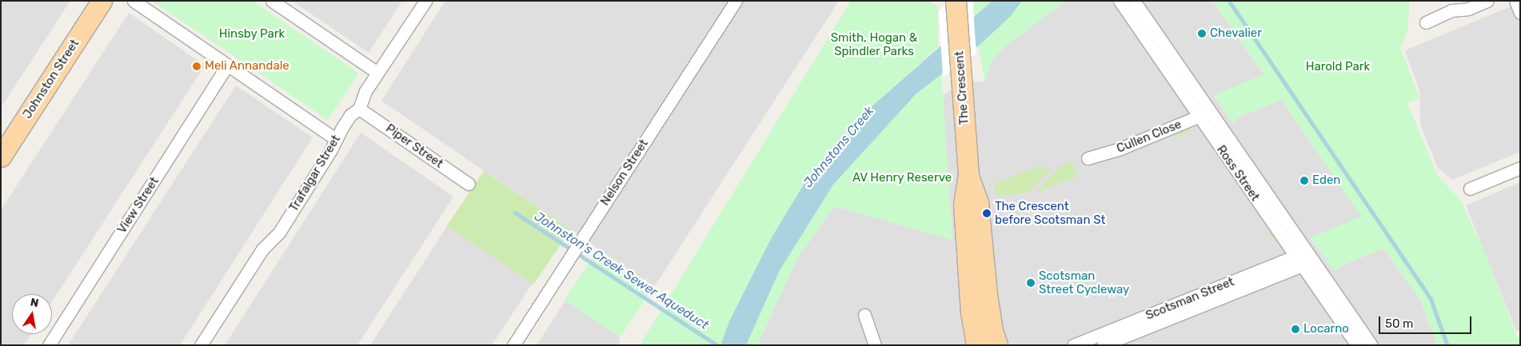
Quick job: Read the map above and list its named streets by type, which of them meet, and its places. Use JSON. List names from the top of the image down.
{
  "streets": {
    "main road": ["Johnston Street", "The Crescent"],
    "street": [
      "Cullen Close",
      "Piper Street",
      "Nelson Street",
      "Trafalgar Street",
      "Ross Street",
      "View Street",
      "Scotsman Street"
    ]
  },
  "crossings": [
    ["Cullen Close", "Ross Street"],
    ["Piper Street", "Trafalgar Street"],
    ["Ross Street", "Scotsman Street"]
  ],
  "water": ["Johnstons Creek", "Johnston's Creek Sewer Aqueduct"],
  "parks": [
    "Hinsby Park",
    "Smith, Hogan & Spindler Parks",
    "Harold Park",
    "AV Henry Reserve"
  ],
  "places": [
    "Chevalier",
    "Meli Annandale",
    "Eden",
    "The Crescent before Scotsman St",
    "Scotsman Street Cycleway",
    "Locarno"
  ],
  "scale_bar": "50 m",
  "north": "top"
}
